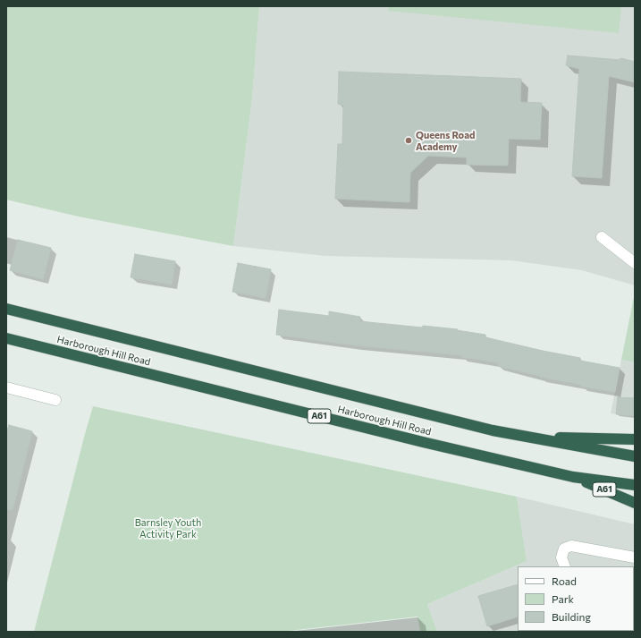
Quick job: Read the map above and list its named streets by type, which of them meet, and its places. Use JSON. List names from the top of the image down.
{
  "streets": {
    "highway": ["Harborough Hill Road", "A61"]
  },
  "crossings": [
    ["Harborough Hill Road", "A61"]
  ],
  "parks": ["Barnsley Youth Activity Park"],
  "places": ["Queens Road Academy"],
  "legend": ["Road", "Park", "Building"]
}
